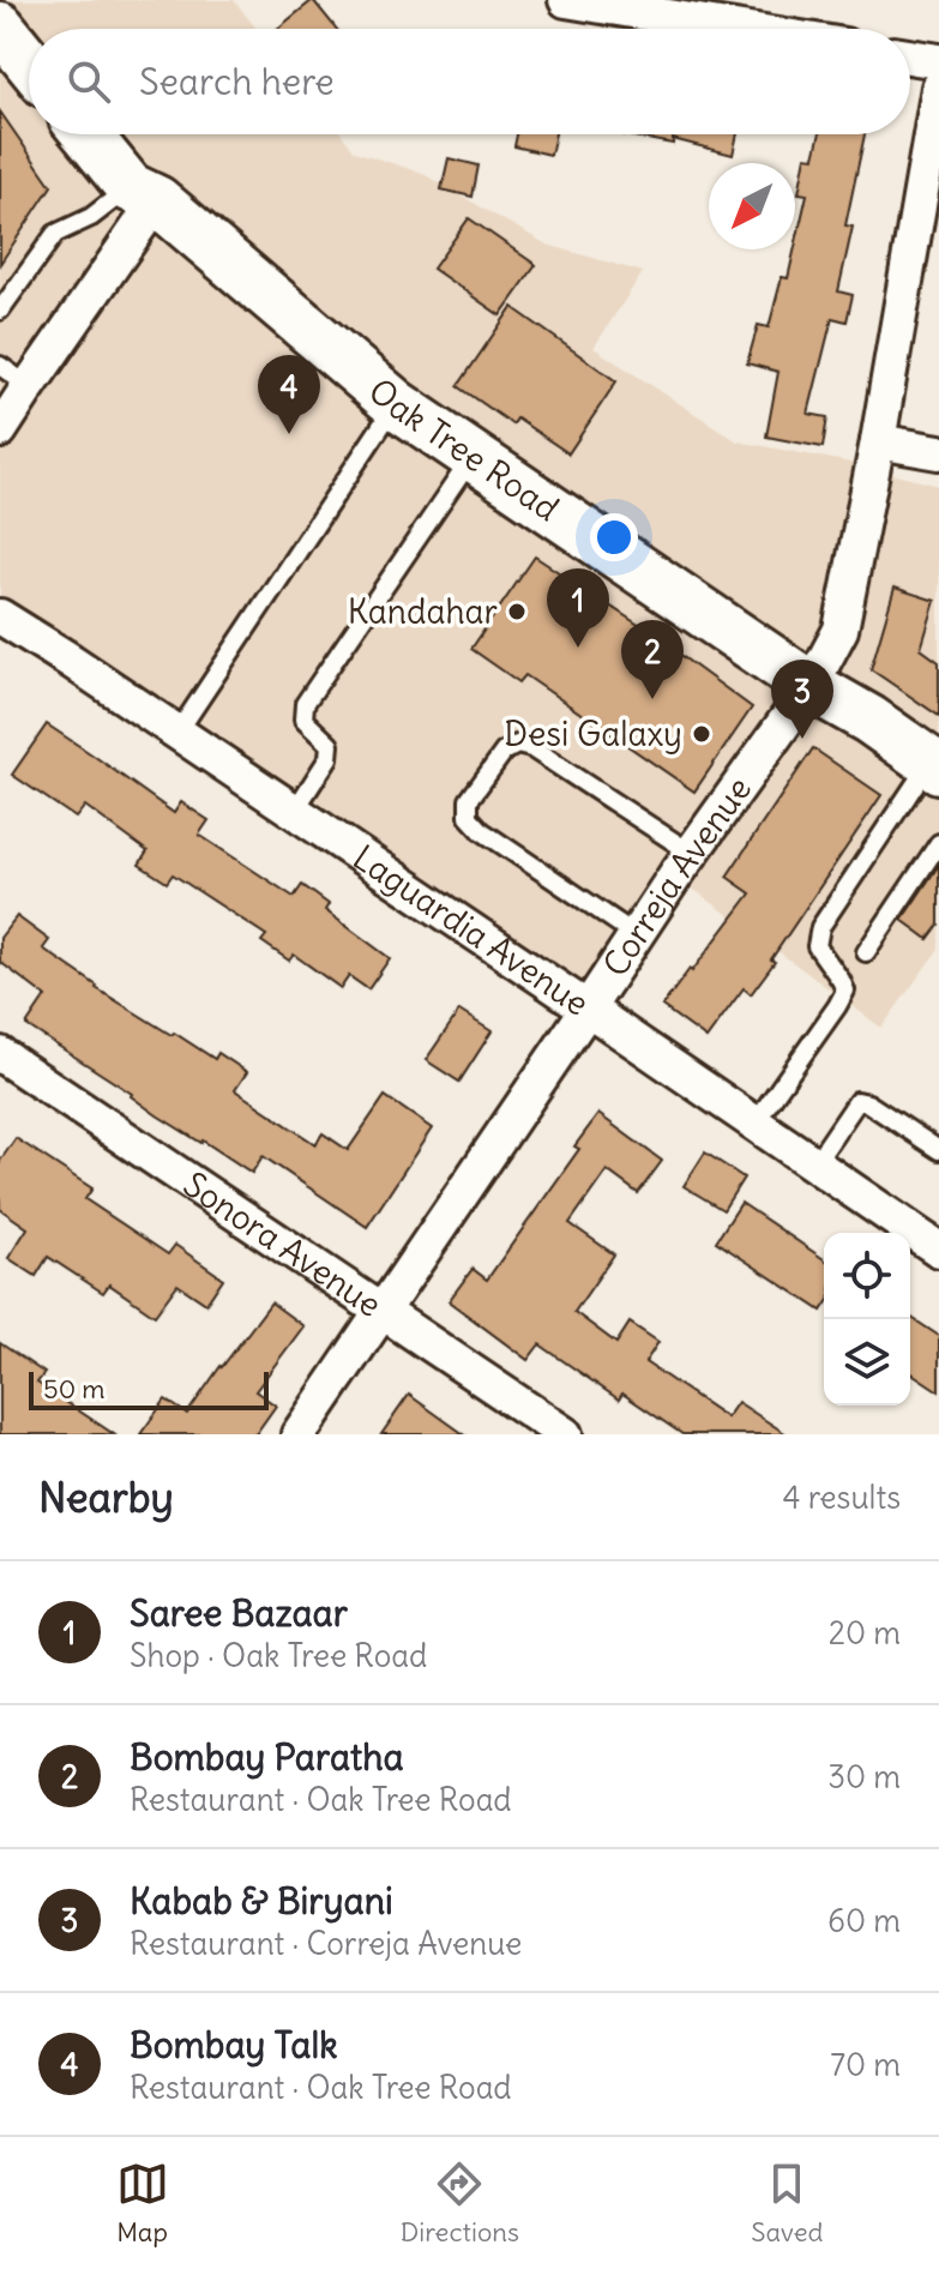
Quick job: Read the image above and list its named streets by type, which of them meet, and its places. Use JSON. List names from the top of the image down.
{
  "streets": {
    "street": [
      "Oak Tree Road",
      "Correja Avenue",
      "Laguardia Avenue",
      "Sonora Avenue"
    ]
  },
  "crossings": [
    ["Oak Tree Road", "Correja Avenue"],
    ["Correja Avenue", "Laguardia Avenue"],
    ["Correja Avenue", "Sonora Avenue"]
  ],
  "places": ["Kandahar", "Desi Galaxy"],
  "scale_bar": "50 m",
  "north": "bottom left",
  "page": {
    "search": "Search here",
    "pins": [
      "4",
      "1",
      "2",
      "3"
    ],
    "scale": "50 m",
    "heading": ["Nearby", "4 results"],
    "list": [
      {
        "mark": "1",
        "name": "Saree Bazaar",
        "note": "Shop · Oak Tree Road",
        "value": "20 m"
      },
      {
        "mark": "2",
        "name": "Bombay Paratha",
        "note": "Restaurant · Oak Tree Road",
        "value": "30 m"
      },
      {
        "mark": "3",
        "name": "Kabab & Biryani",
        "note": "Restaurant · Correja Avenue",
        "value": "60 m"
      },
      {
        "mark": "4",
        "name": "Bombay Talk",
        "note": "Restaurant · Oak Tree Road",
        "value": "70 m"
      }
    ],
    "nav": ["Map", "Directions", "Saved"]
  }
}
